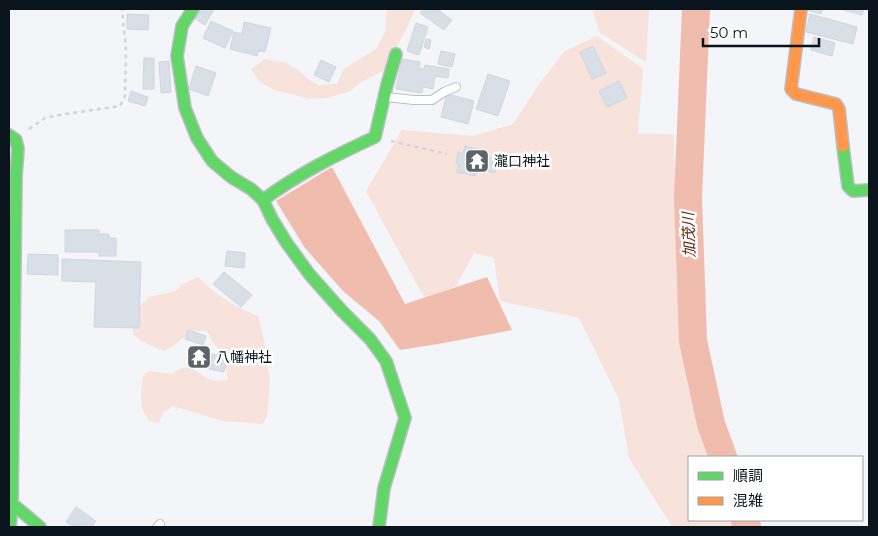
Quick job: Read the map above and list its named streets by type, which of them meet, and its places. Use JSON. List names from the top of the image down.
{
  "water": ["加茂川"],
  "places": {
    "temple": ["瀧口神社", "八幡神社"]
  },
  "legend": ["順調", "混雑"],
  "scale_bar": "50 m"
}
